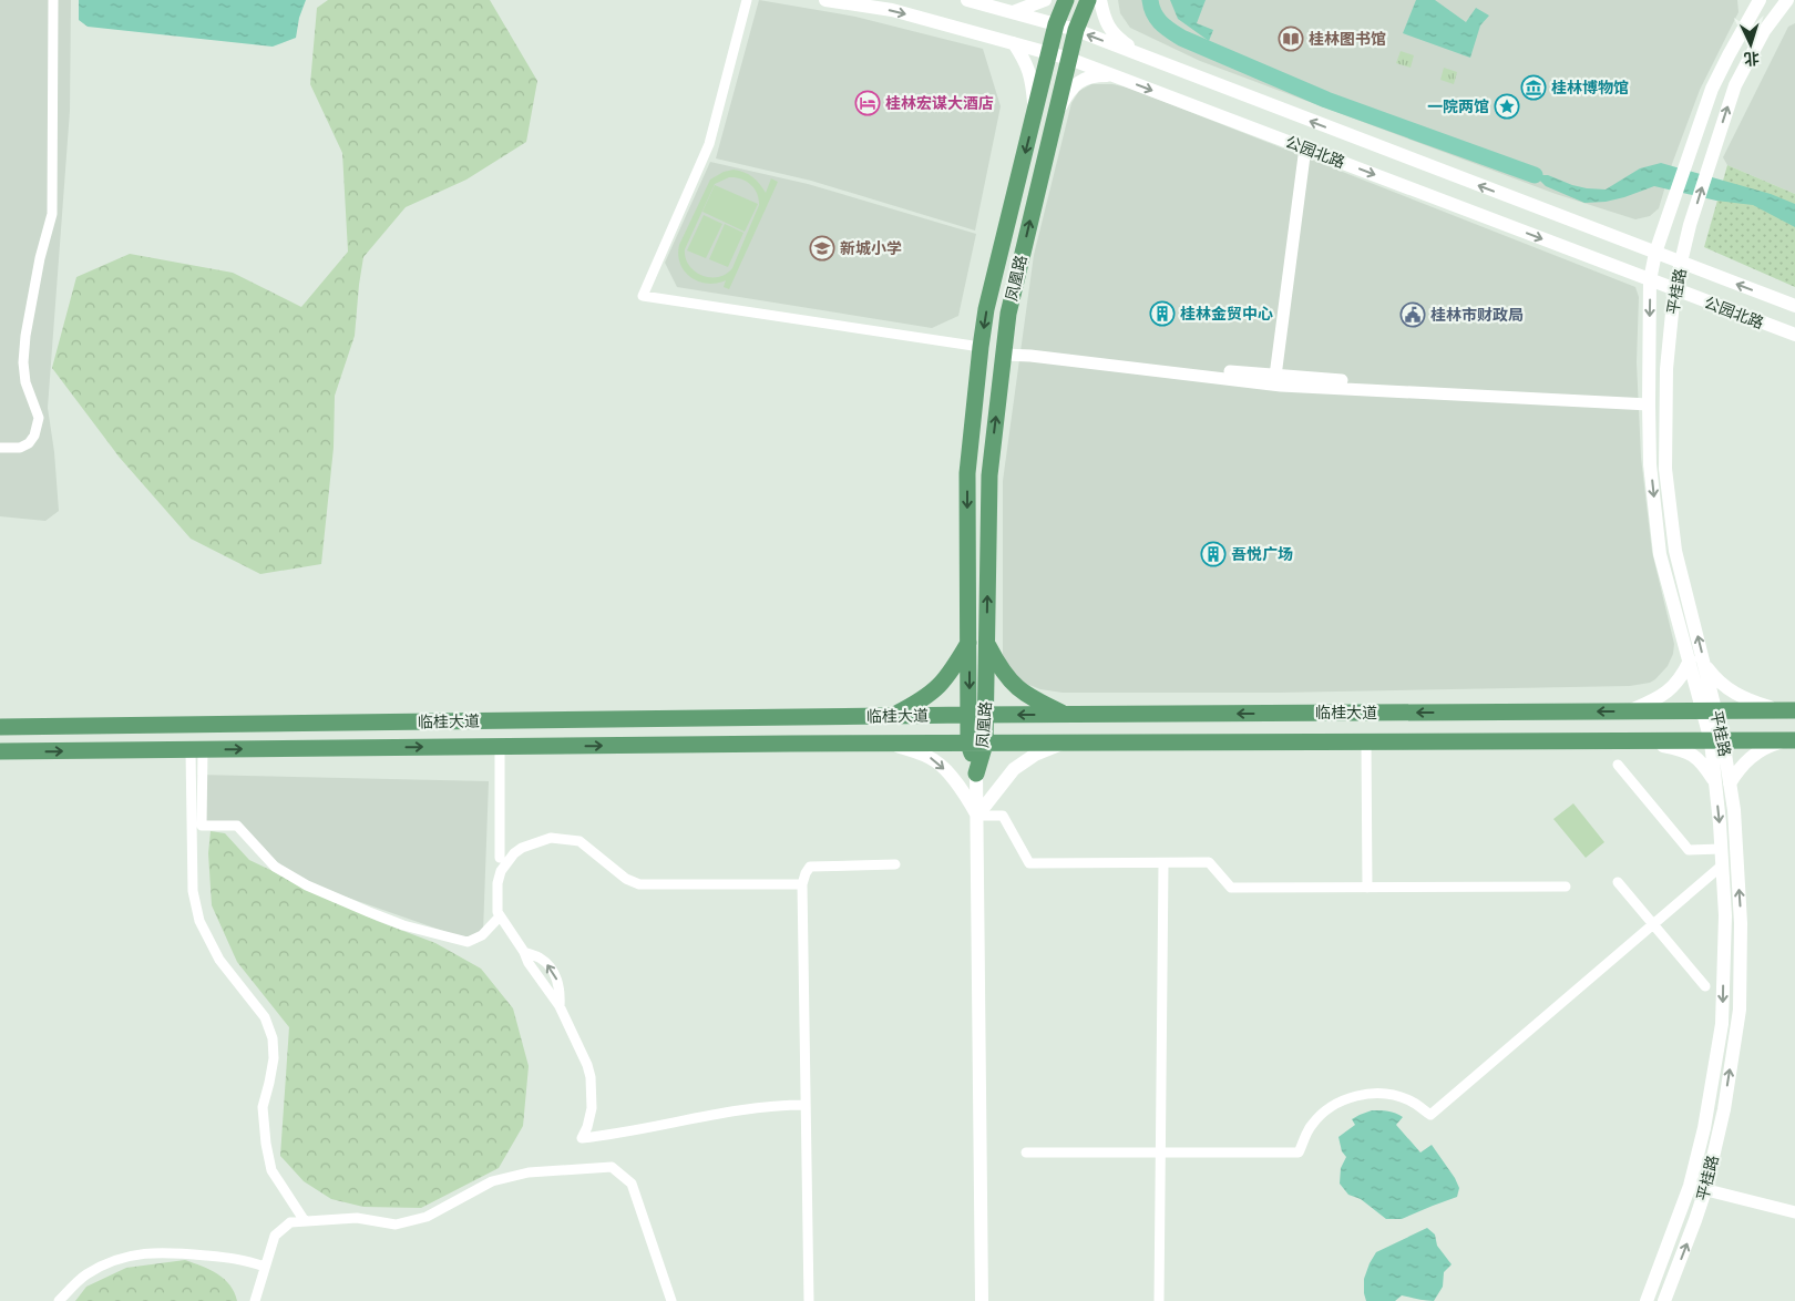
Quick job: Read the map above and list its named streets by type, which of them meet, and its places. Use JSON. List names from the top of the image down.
{
  "streets": {
    "main road": [
      "公园北路",
      "凤凰路",
      "平桂路",
      "临桂大道"
    ]
  },
  "crossings": [
    ["公园北路", "凤凰路"],
    ["公园北路", "平桂路"],
    ["凤凰路", "临桂大道"],
    ["平桂路", "临桂大道"]
  ],
  "places": {
    "library": ["桂林图书馆"],
    "museum": ["桂林博物馆"],
    "hotel": ["桂林宏谋大酒店"],
    "place": ["一院两馆"],
    "school or university": ["新城小学"],
    "building": ["桂林金贸中心", "吾悦广场"],
    "public building": ["桂林市财政局"]
  },
  "north": "bottom"
}
